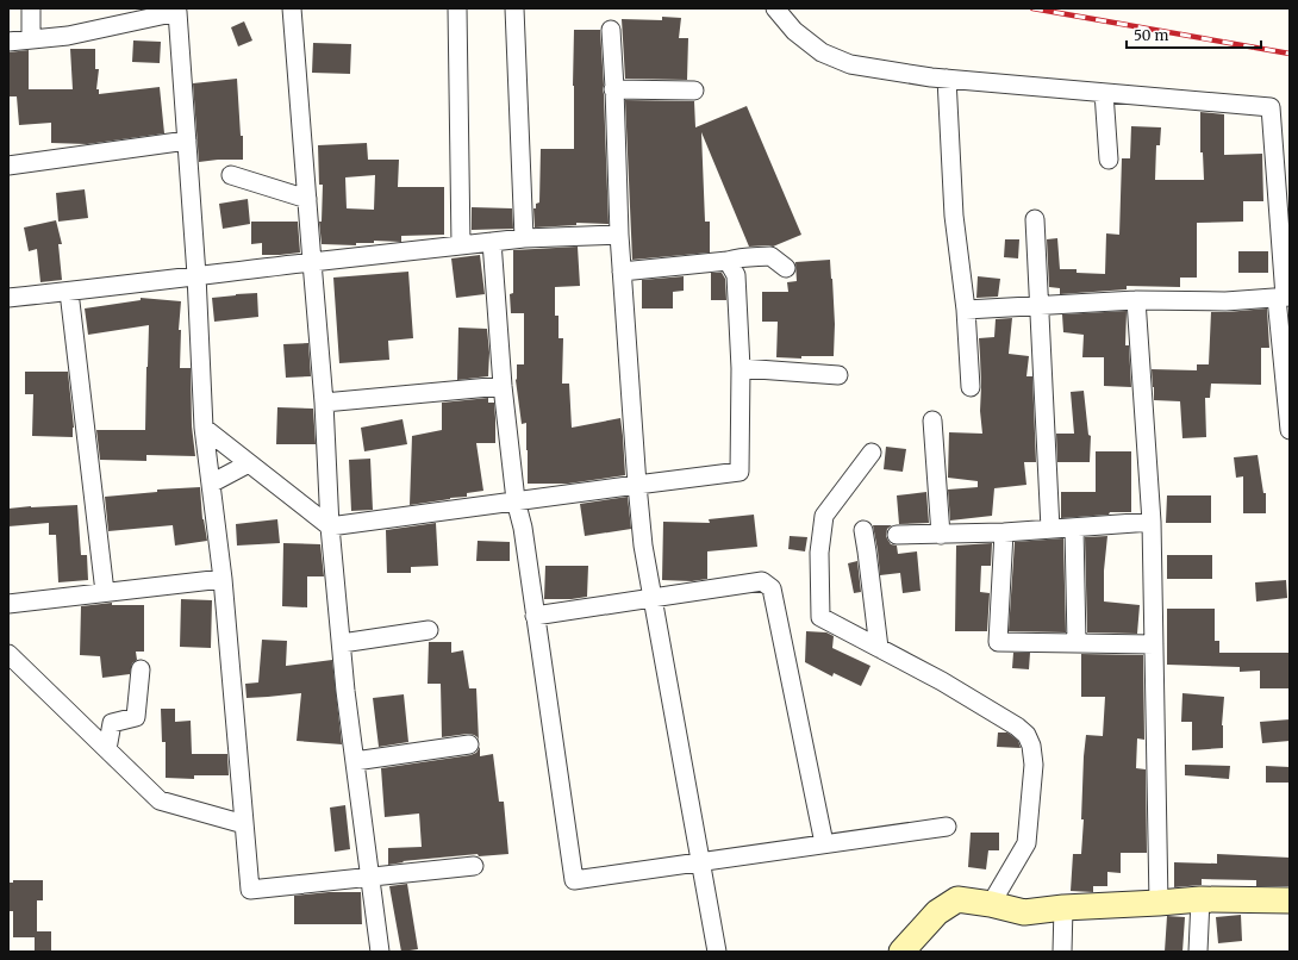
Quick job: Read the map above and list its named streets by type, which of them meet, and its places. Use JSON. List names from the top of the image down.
{
  "scale_bar": "50 m"
}
